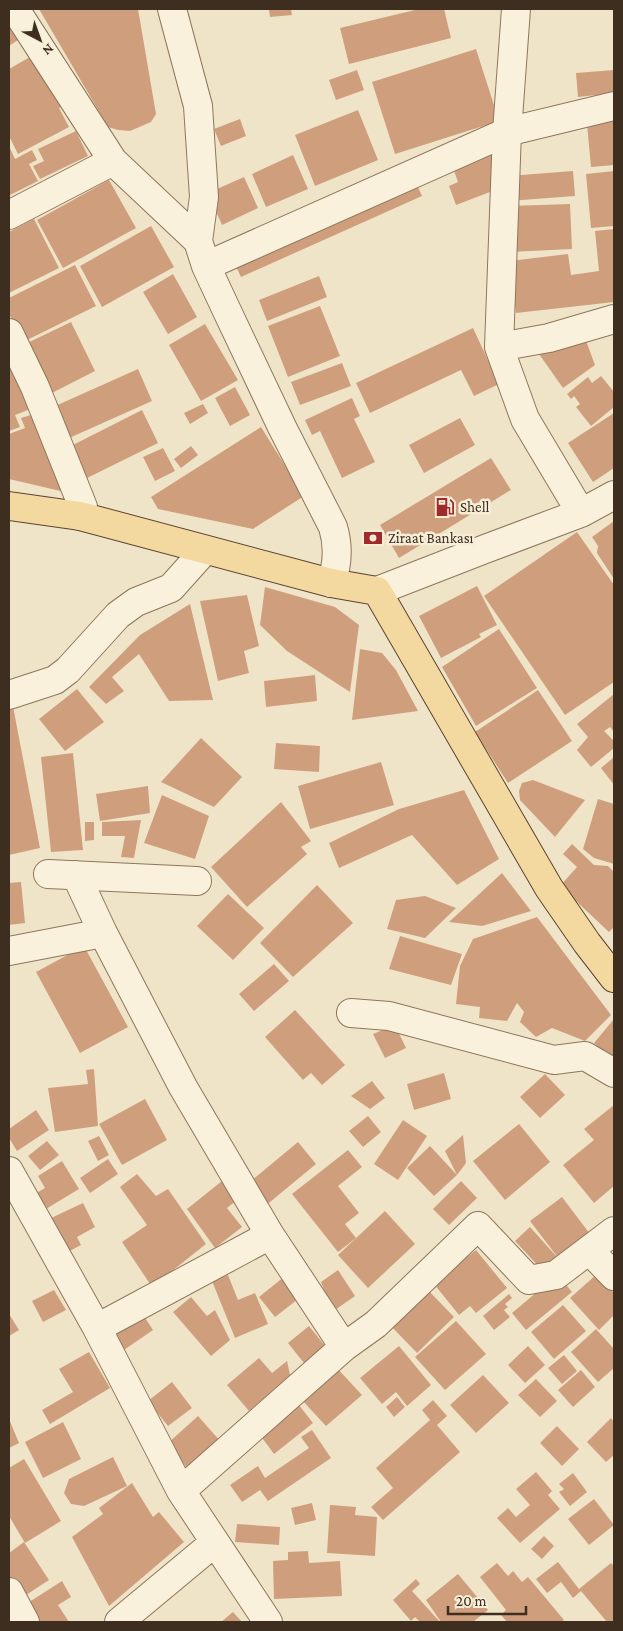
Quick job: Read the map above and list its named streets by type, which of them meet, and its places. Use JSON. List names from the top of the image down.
{
  "places": {
    "fuel station": ["Shell"],
    "bank": ["Ziraat Bankası"]
  },
  "scale_bar": "20 m",
  "north": "bottom right"
}
